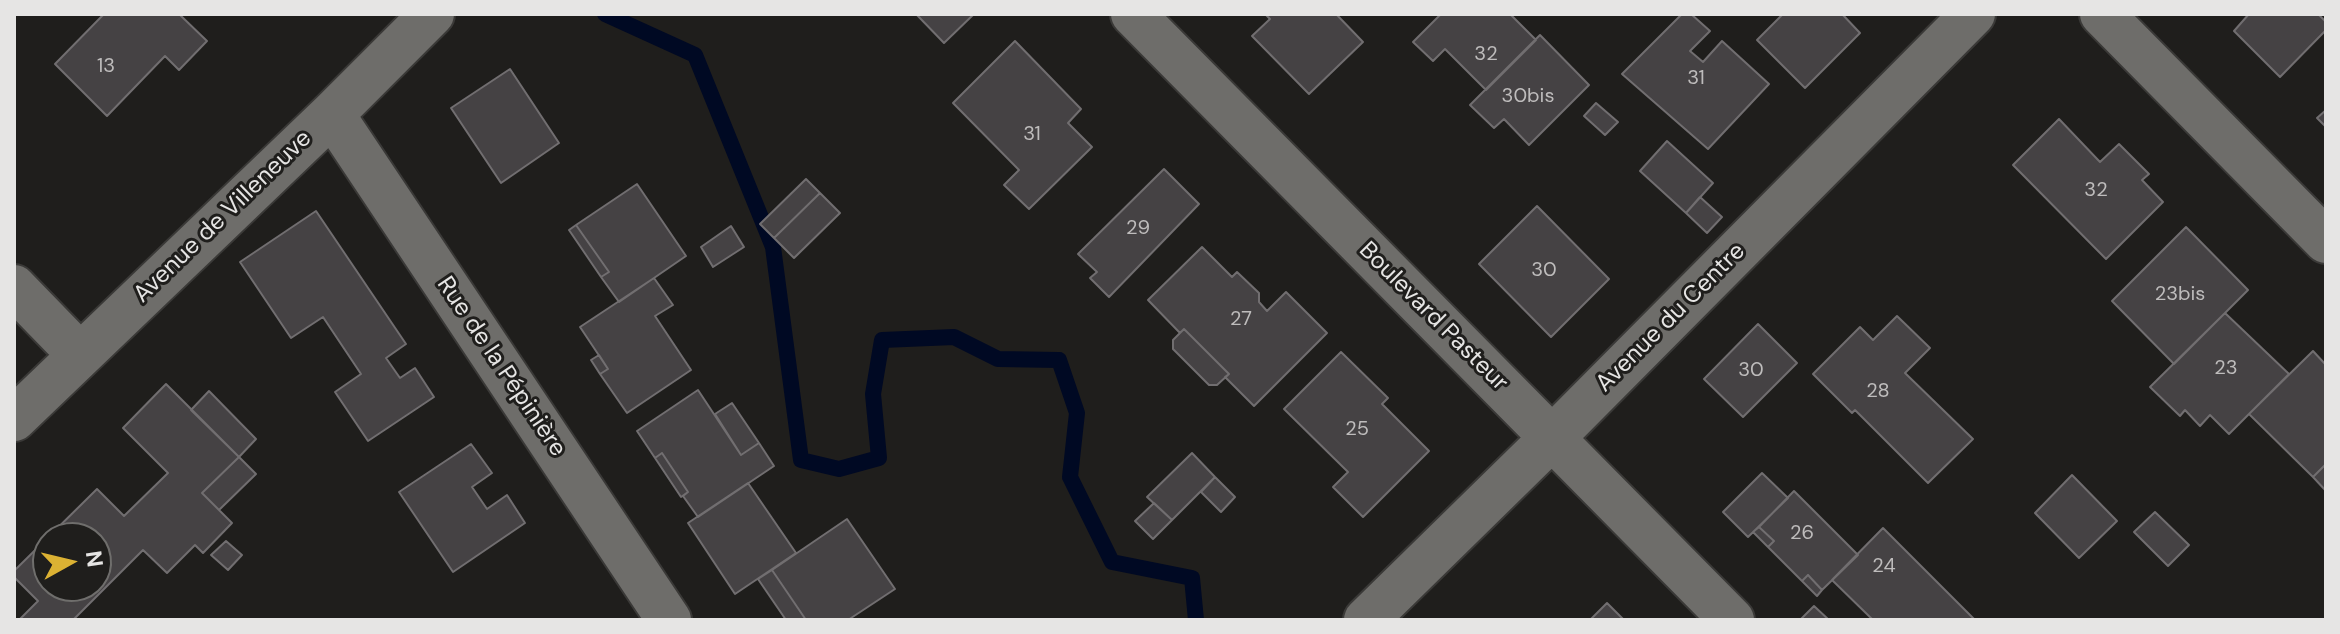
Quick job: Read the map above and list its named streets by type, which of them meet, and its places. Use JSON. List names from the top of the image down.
{
  "streets": {
    "street": [
      "Avenue de Villeneuve",
      "Boulevard Pasteur",
      "Avenue du Centre",
      "Rue de la Pépinière"
    ]
  },
  "crossings": [
    ["Avenue de Villeneuve", "Rue de la Pépinière"],
    ["Boulevard Pasteur", "Avenue du Centre"]
  ],
  "house_numbers": [
    "32",
    "13",
    "31",
    "30bis",
    "31",
    "32",
    "29",
    "30",
    "23bis",
    "27",
    "23",
    "30",
    "28",
    "25",
    "26",
    "24"
  ],
  "north": "right"
}
